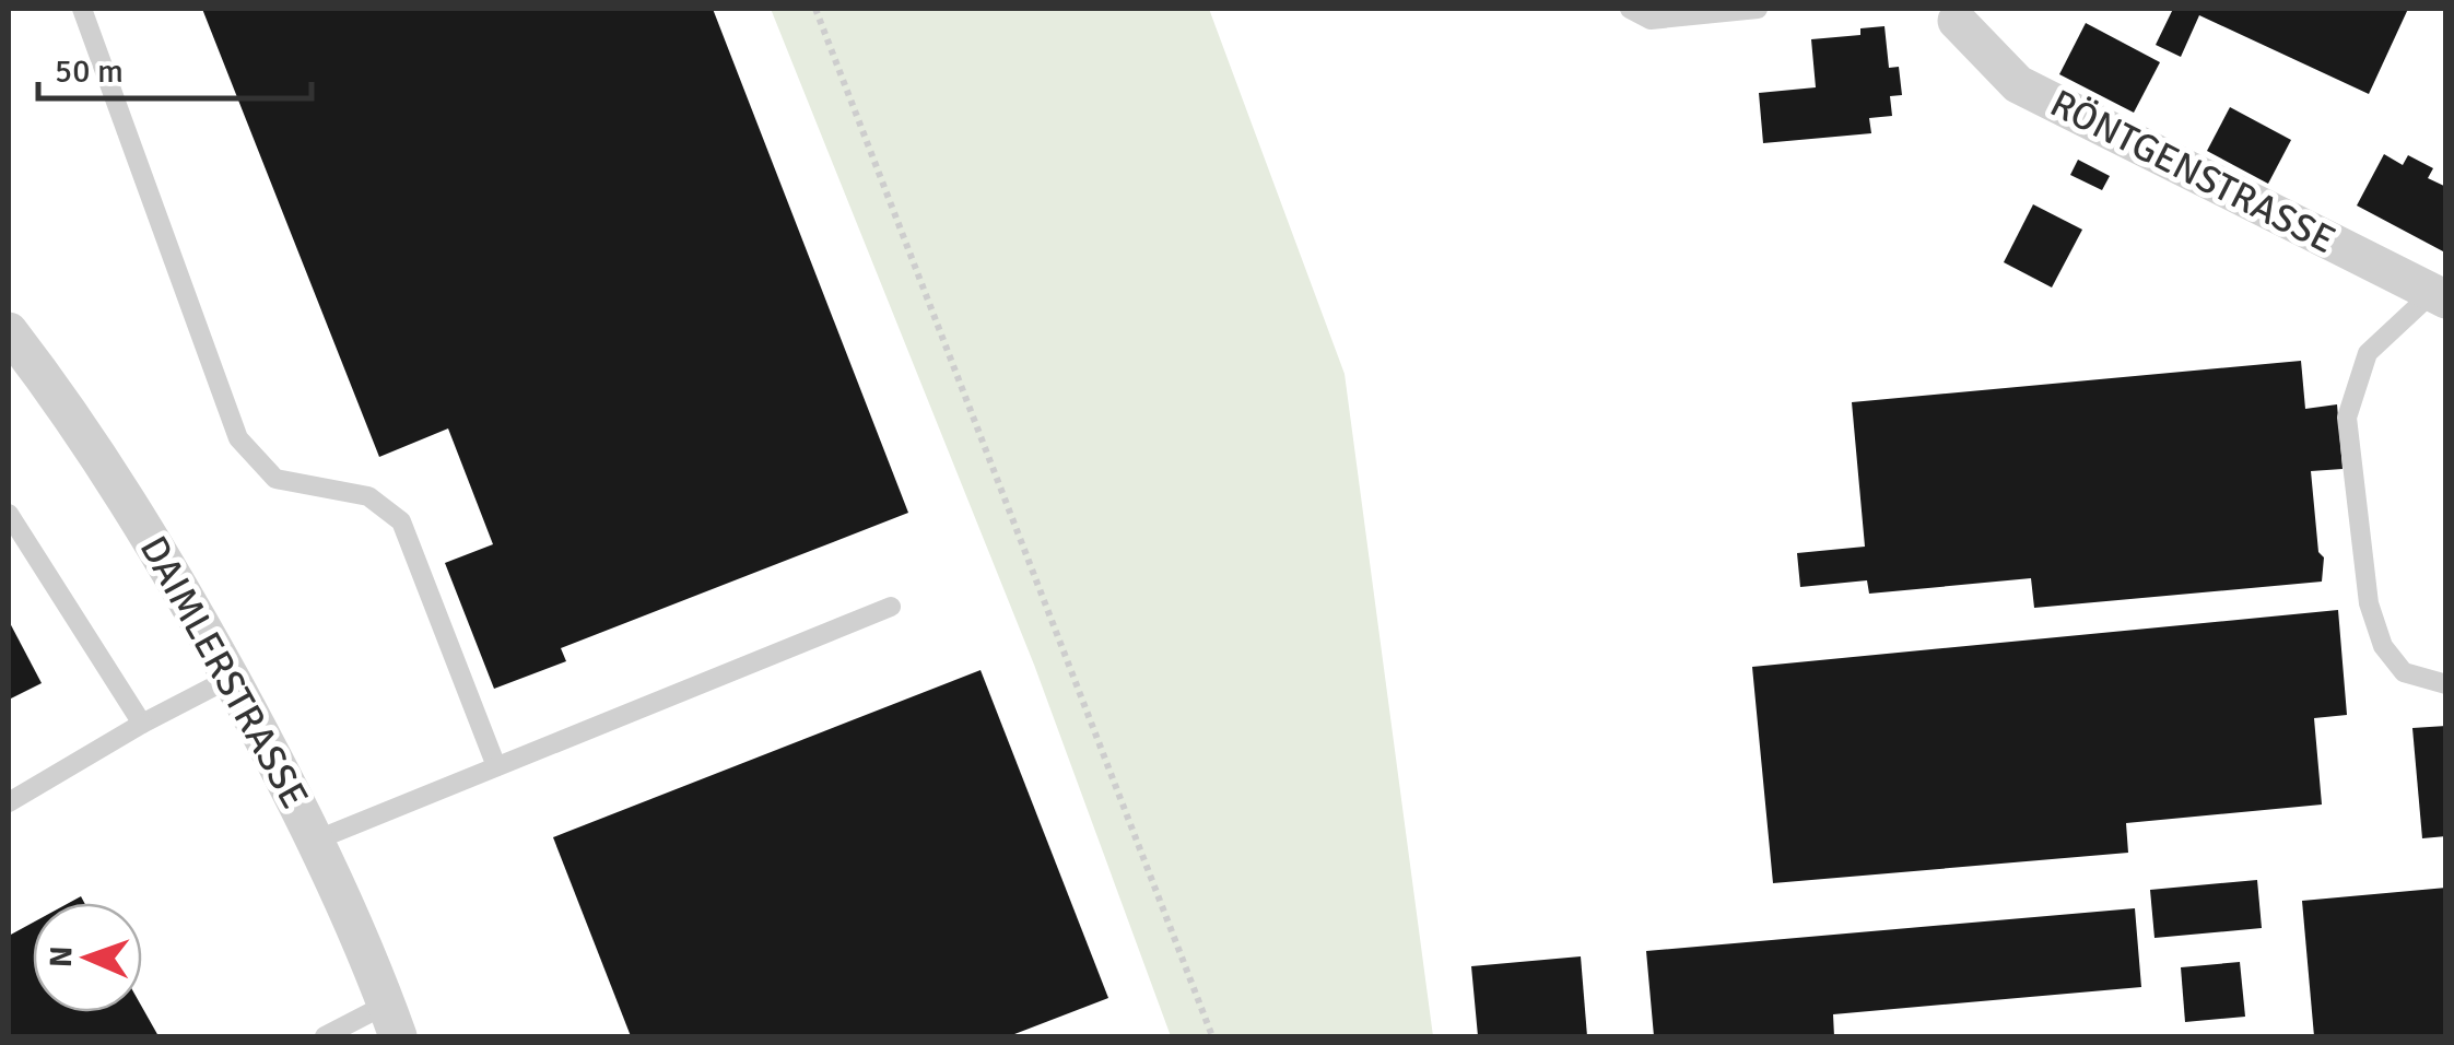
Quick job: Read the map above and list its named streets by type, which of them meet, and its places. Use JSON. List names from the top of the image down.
{
  "streets": {
    "street": ["RÖNTGENSTRASSE", "DAIMLERSTRASSE"]
  },
  "scale_bar": "50 m",
  "north": "left"
}
